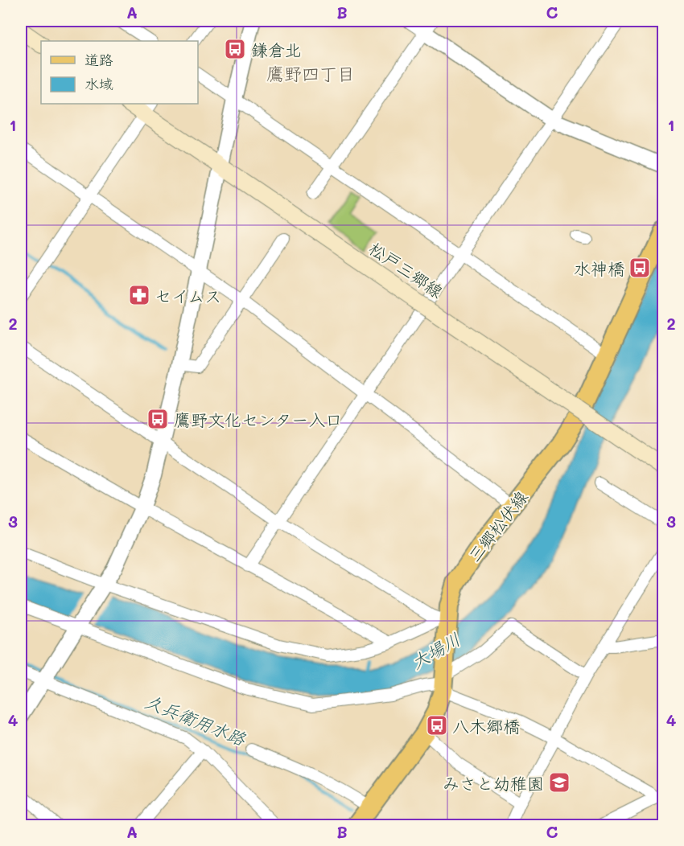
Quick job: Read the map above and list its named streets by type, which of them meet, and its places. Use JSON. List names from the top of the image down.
{
  "streets": {
    "main road": ["松戸三郷線", "三郷松伏線"]
  },
  "districts": ["鷹野四丁目"],
  "water": ["大場川", "久兵衛用水路"],
  "places": {
    "bus stop": [
      "鎌倉北",
      "水神橋",
      "鷹野文化センター入口",
      "八木郷橋"
    ],
    "pharmacy": ["セイムス"],
    "school or university": ["みさと幼稚園"]
  },
  "legend": ["道路", "水域"],
  "grid": {
    "columns": ["A", "B", "C"],
    "rows": [
      "1",
      "2",
      "3",
      "4"
    ]
  }
}
